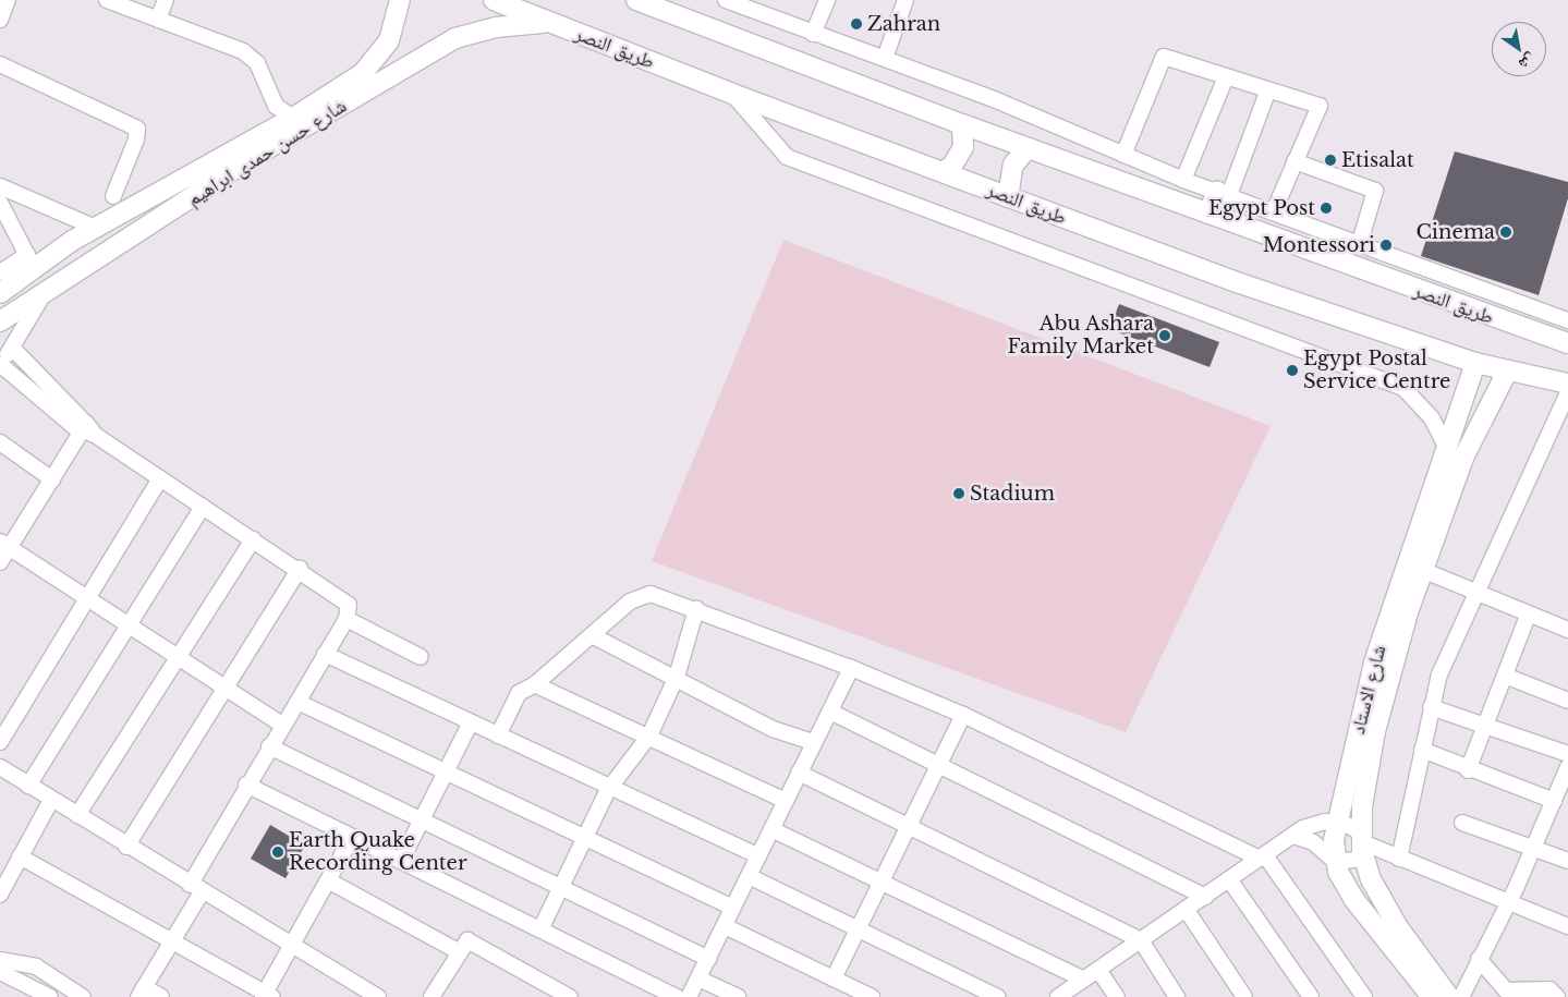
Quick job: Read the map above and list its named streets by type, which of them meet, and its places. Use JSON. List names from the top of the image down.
{
  "streets": {
    "main road": ["طريق النصر", "شارع حسن حمدى ابراهيم", "شارع الاستاد"]
  },
  "crossings": [
    ["طريق النصر", "شارع حسن حمدى ابراهيم"],
    ["طريق النصر", "شارع الاستاد"]
  ],
  "places": [
    "Zahran",
    "Etisalat",
    "Egypt Post",
    "Cinema",
    "Montessori",
    "Abu Ashara Family Market",
    "Egypt Postal Service Centre",
    "Stadium",
    "Earth Quake Recording Center"
  ],
  "north": "bottom right"
}
